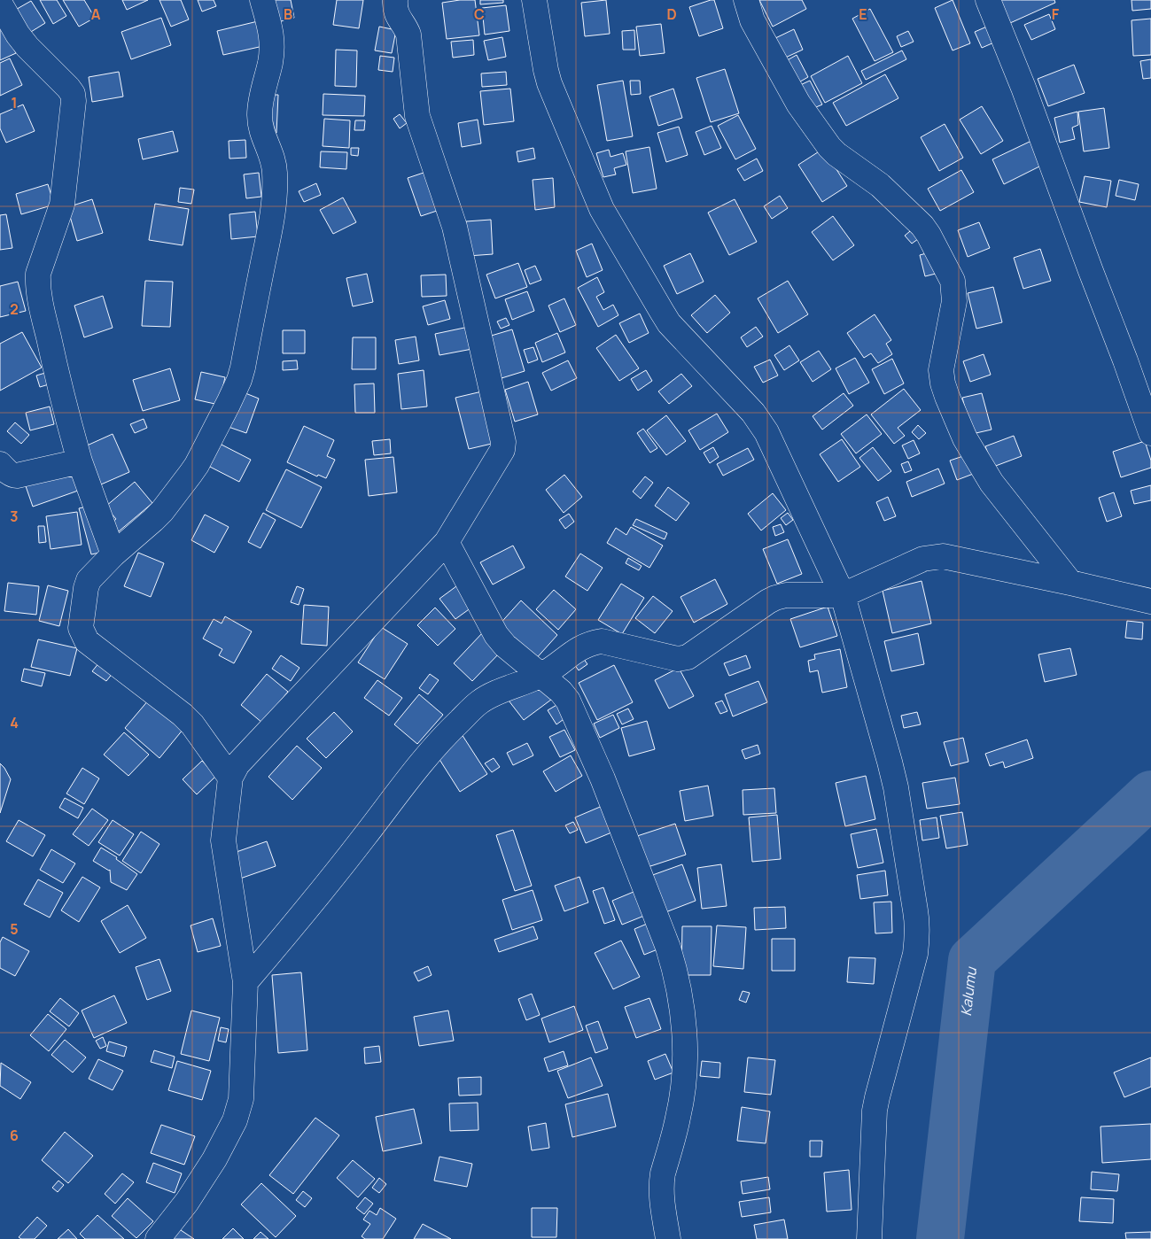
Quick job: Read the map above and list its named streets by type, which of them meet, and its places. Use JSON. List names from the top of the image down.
{
  "water": ["Kalumu"],
  "grid": {
    "columns": [
      "A",
      "B",
      "C",
      "D",
      "E",
      "F"
    ],
    "rows": [
      "1",
      "2",
      "3",
      "4",
      "5",
      "6"
    ]
  }
}
